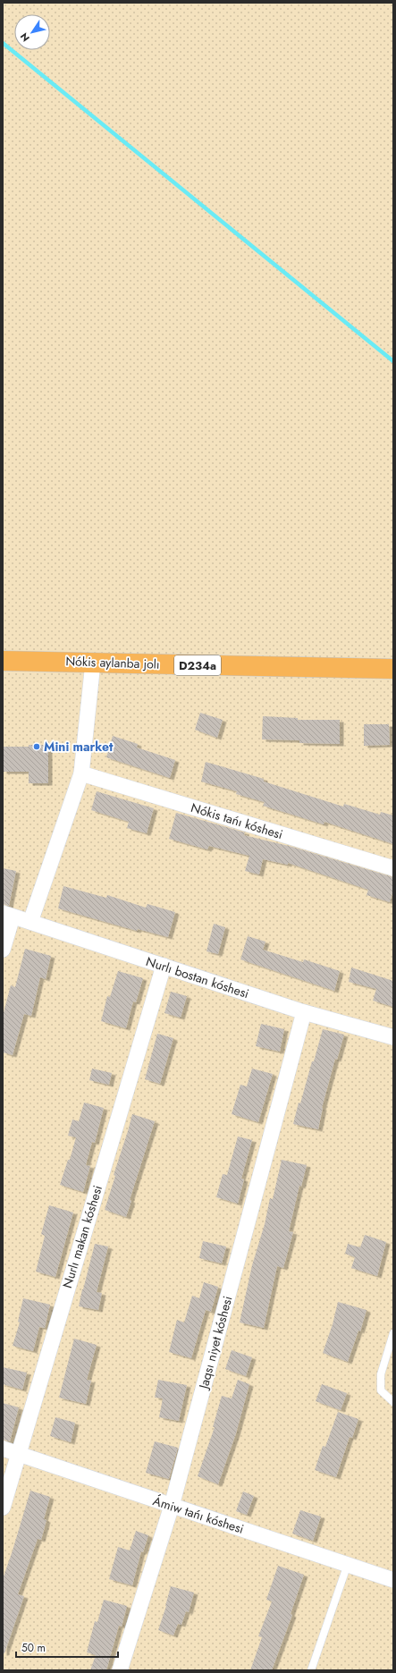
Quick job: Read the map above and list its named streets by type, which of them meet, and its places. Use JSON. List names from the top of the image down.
{
  "streets": {
    "main road": ["Nókis aylanba jolı", "D234a"],
    "street": [
      "Nókis tańı kóshesi",
      "Nurlı bostan kóshesi",
      "Nurlı makan kóshesi",
      "Jaqsı niyet kóshesi",
      "Ámiw tańı kóshesi"
    ]
  },
  "crossings": [
    ["Nurlı bostan kóshesi", "Nurlı makan kóshesi"],
    ["Nurlı bostan kóshesi", "Jaqsı niyet kóshesi"],
    ["Nurlı makan kóshesi", "Ámiw tańı kóshesi"],
    ["Jaqsı niyet kóshesi", "Ámiw tańı kóshesi"]
  ],
  "places": ["Mini market"],
  "scale_bar": "50 m",
  "north": "bottom left"
}
